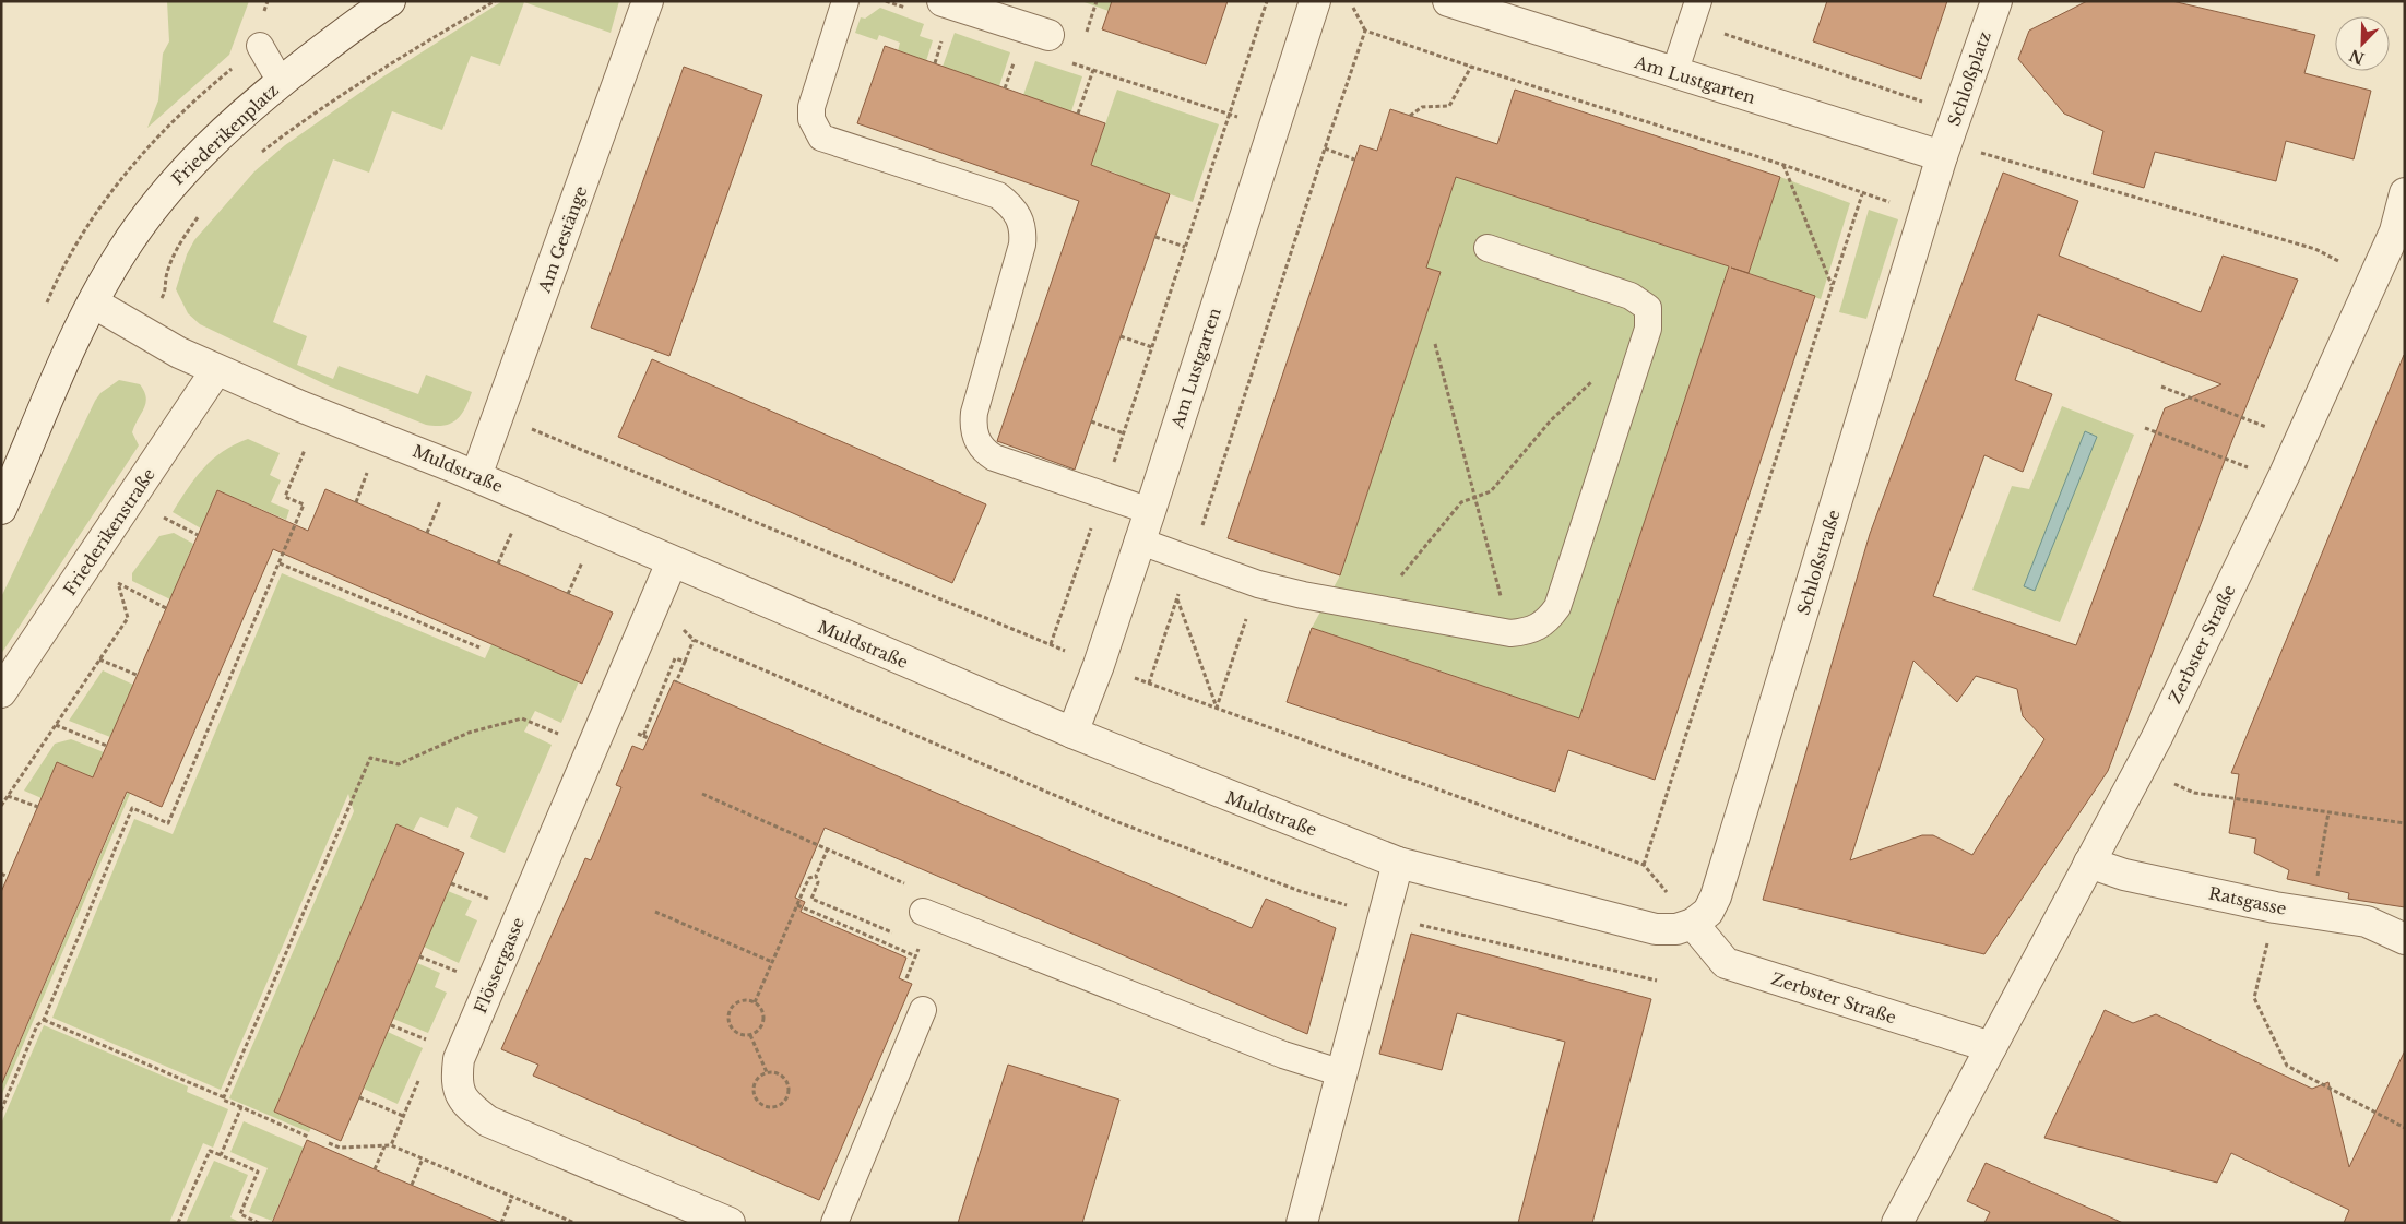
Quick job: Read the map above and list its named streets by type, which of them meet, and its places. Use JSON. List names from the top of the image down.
{
  "streets": {
    "street": [
      "Schloßplatz",
      "Am Lustgarten",
      "Friederikenplatz",
      "Am Gestänge",
      "Muldstraße",
      "Friederikenstraße",
      "Schloßstraße",
      "Zerbster Straße",
      "Ratsgasse",
      "Flössergasse"
    ]
  },
  "crossings": [
    ["Schloßplatz", "Am Lustgarten"],
    ["Schloßplatz", "Schloßstraße"],
    ["Am Lustgarten", "Muldstraße"],
    ["Am Lustgarten", "Schloßstraße"],
    ["Friederikenplatz", "Muldstraße"],
    ["Am Gestänge", "Muldstraße"],
    ["Muldstraße", "Friederikenstraße"],
    ["Muldstraße", "Schloßstraße"],
    ["Muldstraße", "Zerbster Straße"],
    ["Muldstraße", "Flössergasse"],
    ["Schloßstraße", "Zerbster Straße"],
    ["Zerbster Straße", "Ratsgasse"]
  ],
  "north": "bottom left"
}
